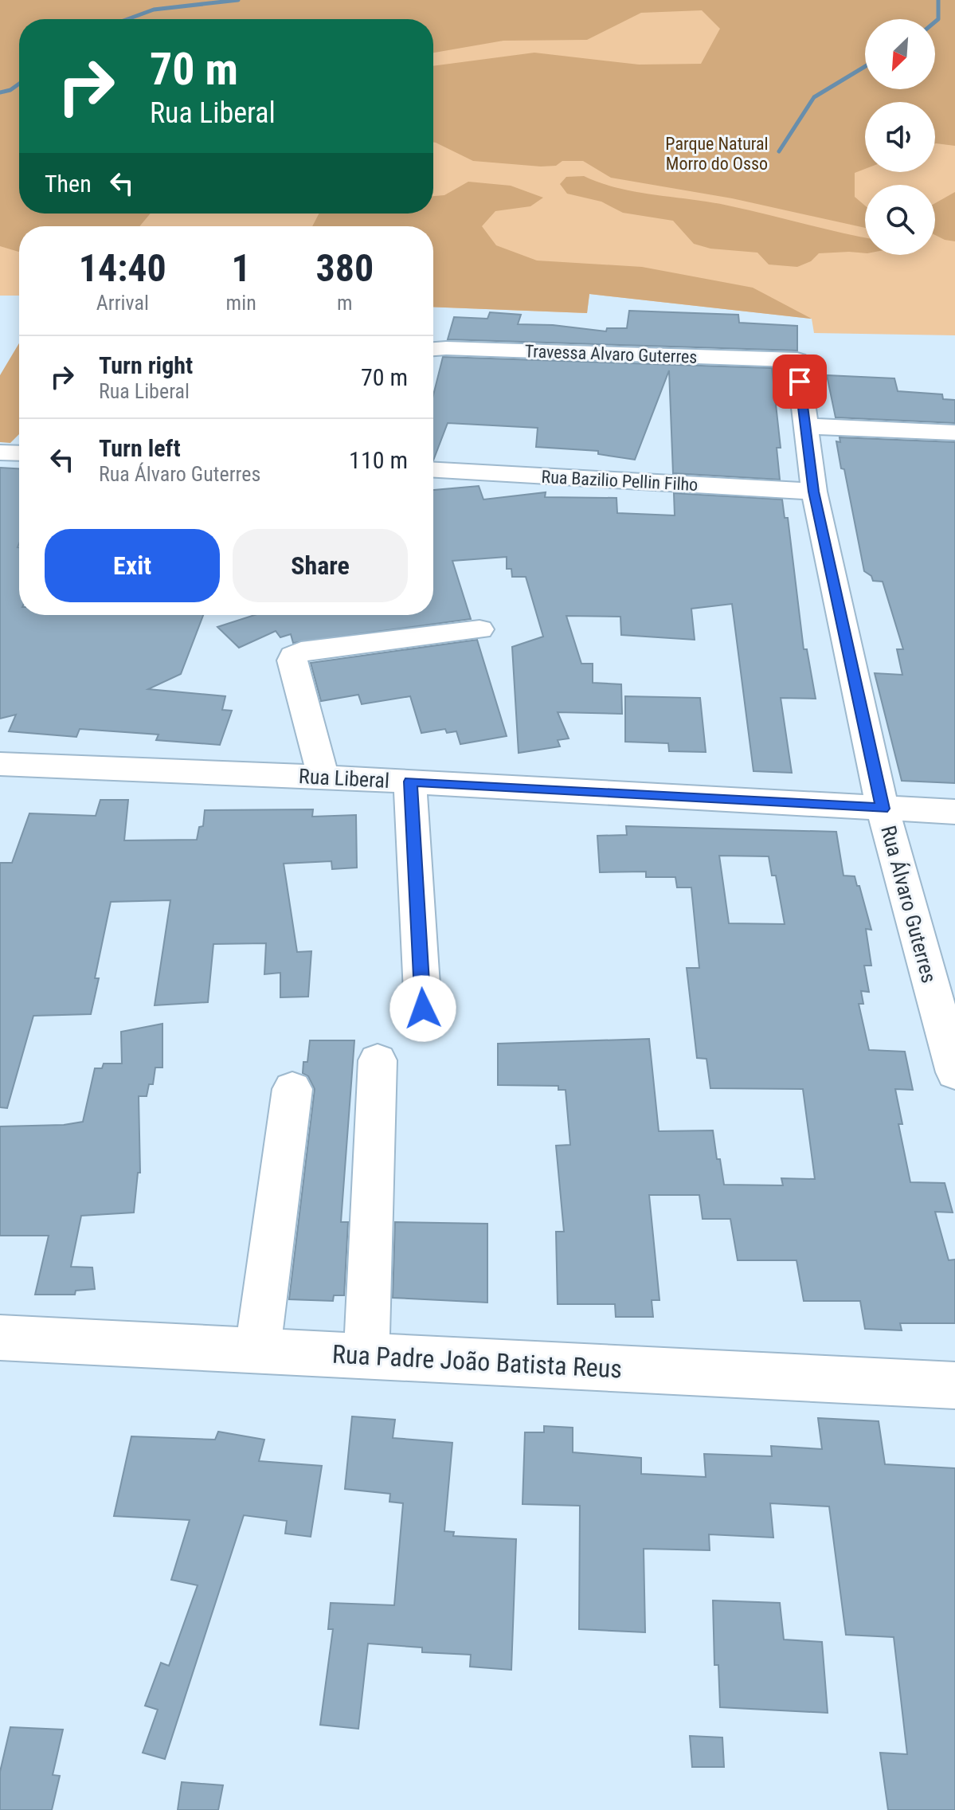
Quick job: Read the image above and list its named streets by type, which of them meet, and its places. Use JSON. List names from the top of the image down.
{
  "streets": {
    "street": [
      "Travessa Alvaro Guterres",
      "Rua Bazilio Pellin Filho",
      "Rua Liberal",
      "Rua Álvaro Guterres",
      "Rua Padre João Batista Reus"
    ]
  },
  "crossings": [
    ["Travessa Alvaro Guterres", "Rua Álvaro Guterres"],
    ["Rua Bazilio Pellin Filho", "Rua Álvaro Guterres"],
    ["Rua Liberal", "Rua Álvaro Guterres"]
  ],
  "parks": ["Parque Natural Morro do Osso"],
  "north": "bottom left",
  "page": {
    "turn": ["70 m", "Rua Liberal"],
    "then": "Then",
    "eta": [
      "14:40",
      "Arrival",
      "1",
      "min",
      "380",
      "m"
    ],
    "list": [
      {
        "name": "Turn right",
        "note": "Rua Liberal",
        "value": "70 m"
      },
      {
        "name": "Turn left",
        "note": "Rua Álvaro Guterres",
        "value": "110 m"
      }
    ],
    "buttons": ["Exit", "Share"]
  }
}
